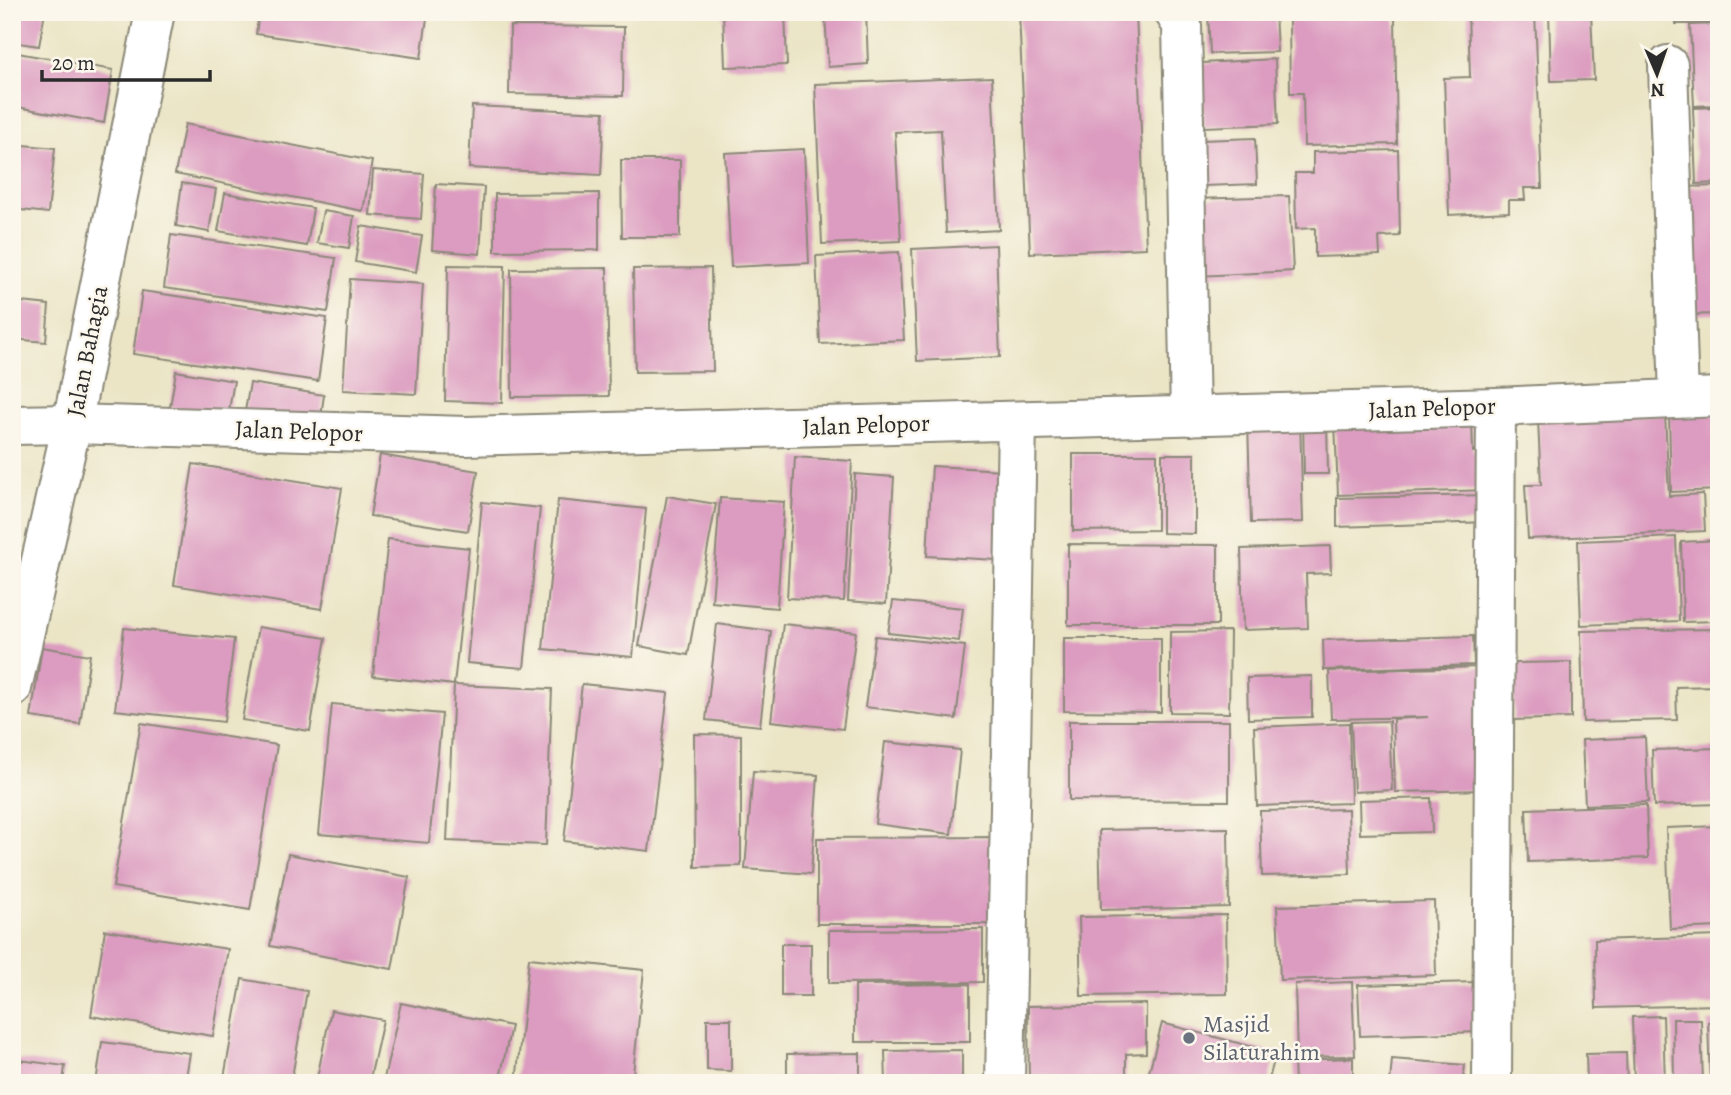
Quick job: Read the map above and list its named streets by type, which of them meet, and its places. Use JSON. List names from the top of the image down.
{
  "streets": {
    "street": ["Jalan Bahagia", "Jalan Pelopor"]
  },
  "crossings": [
    ["Jalan Bahagia", "Jalan Pelopor"]
  ],
  "places": ["Masjid Silaturahim"],
  "scale_bar": "20 m",
  "north": "bottom"
}
